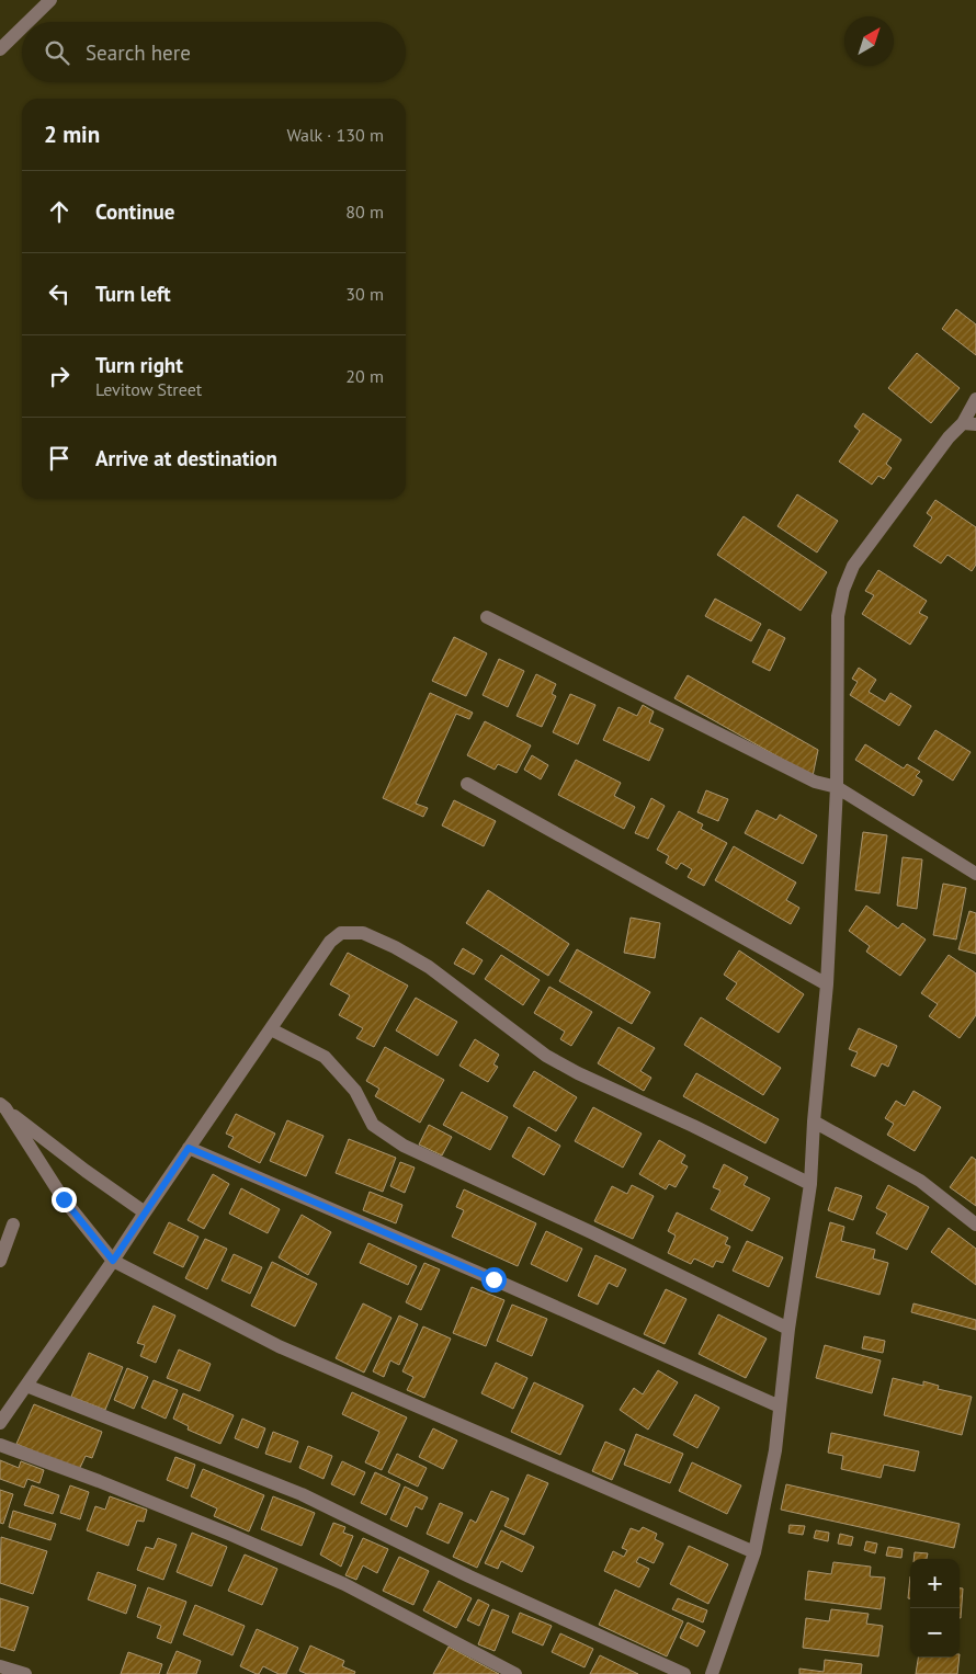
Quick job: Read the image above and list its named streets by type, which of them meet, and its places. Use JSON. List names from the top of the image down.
{
  "north": "top right",
  "page": {
    "search": "Search here",
    "heading": ["2 min", "Walk · 130 m"],
    "list": [
      ["Continue", "80 m"],
      ["Turn left", "30 m"],
      ["Turn right", "Levitow Street", "20 m"],
      "Arrive at destination"
    ],
    "map_buttons": ["+", "−"]
  }
}
